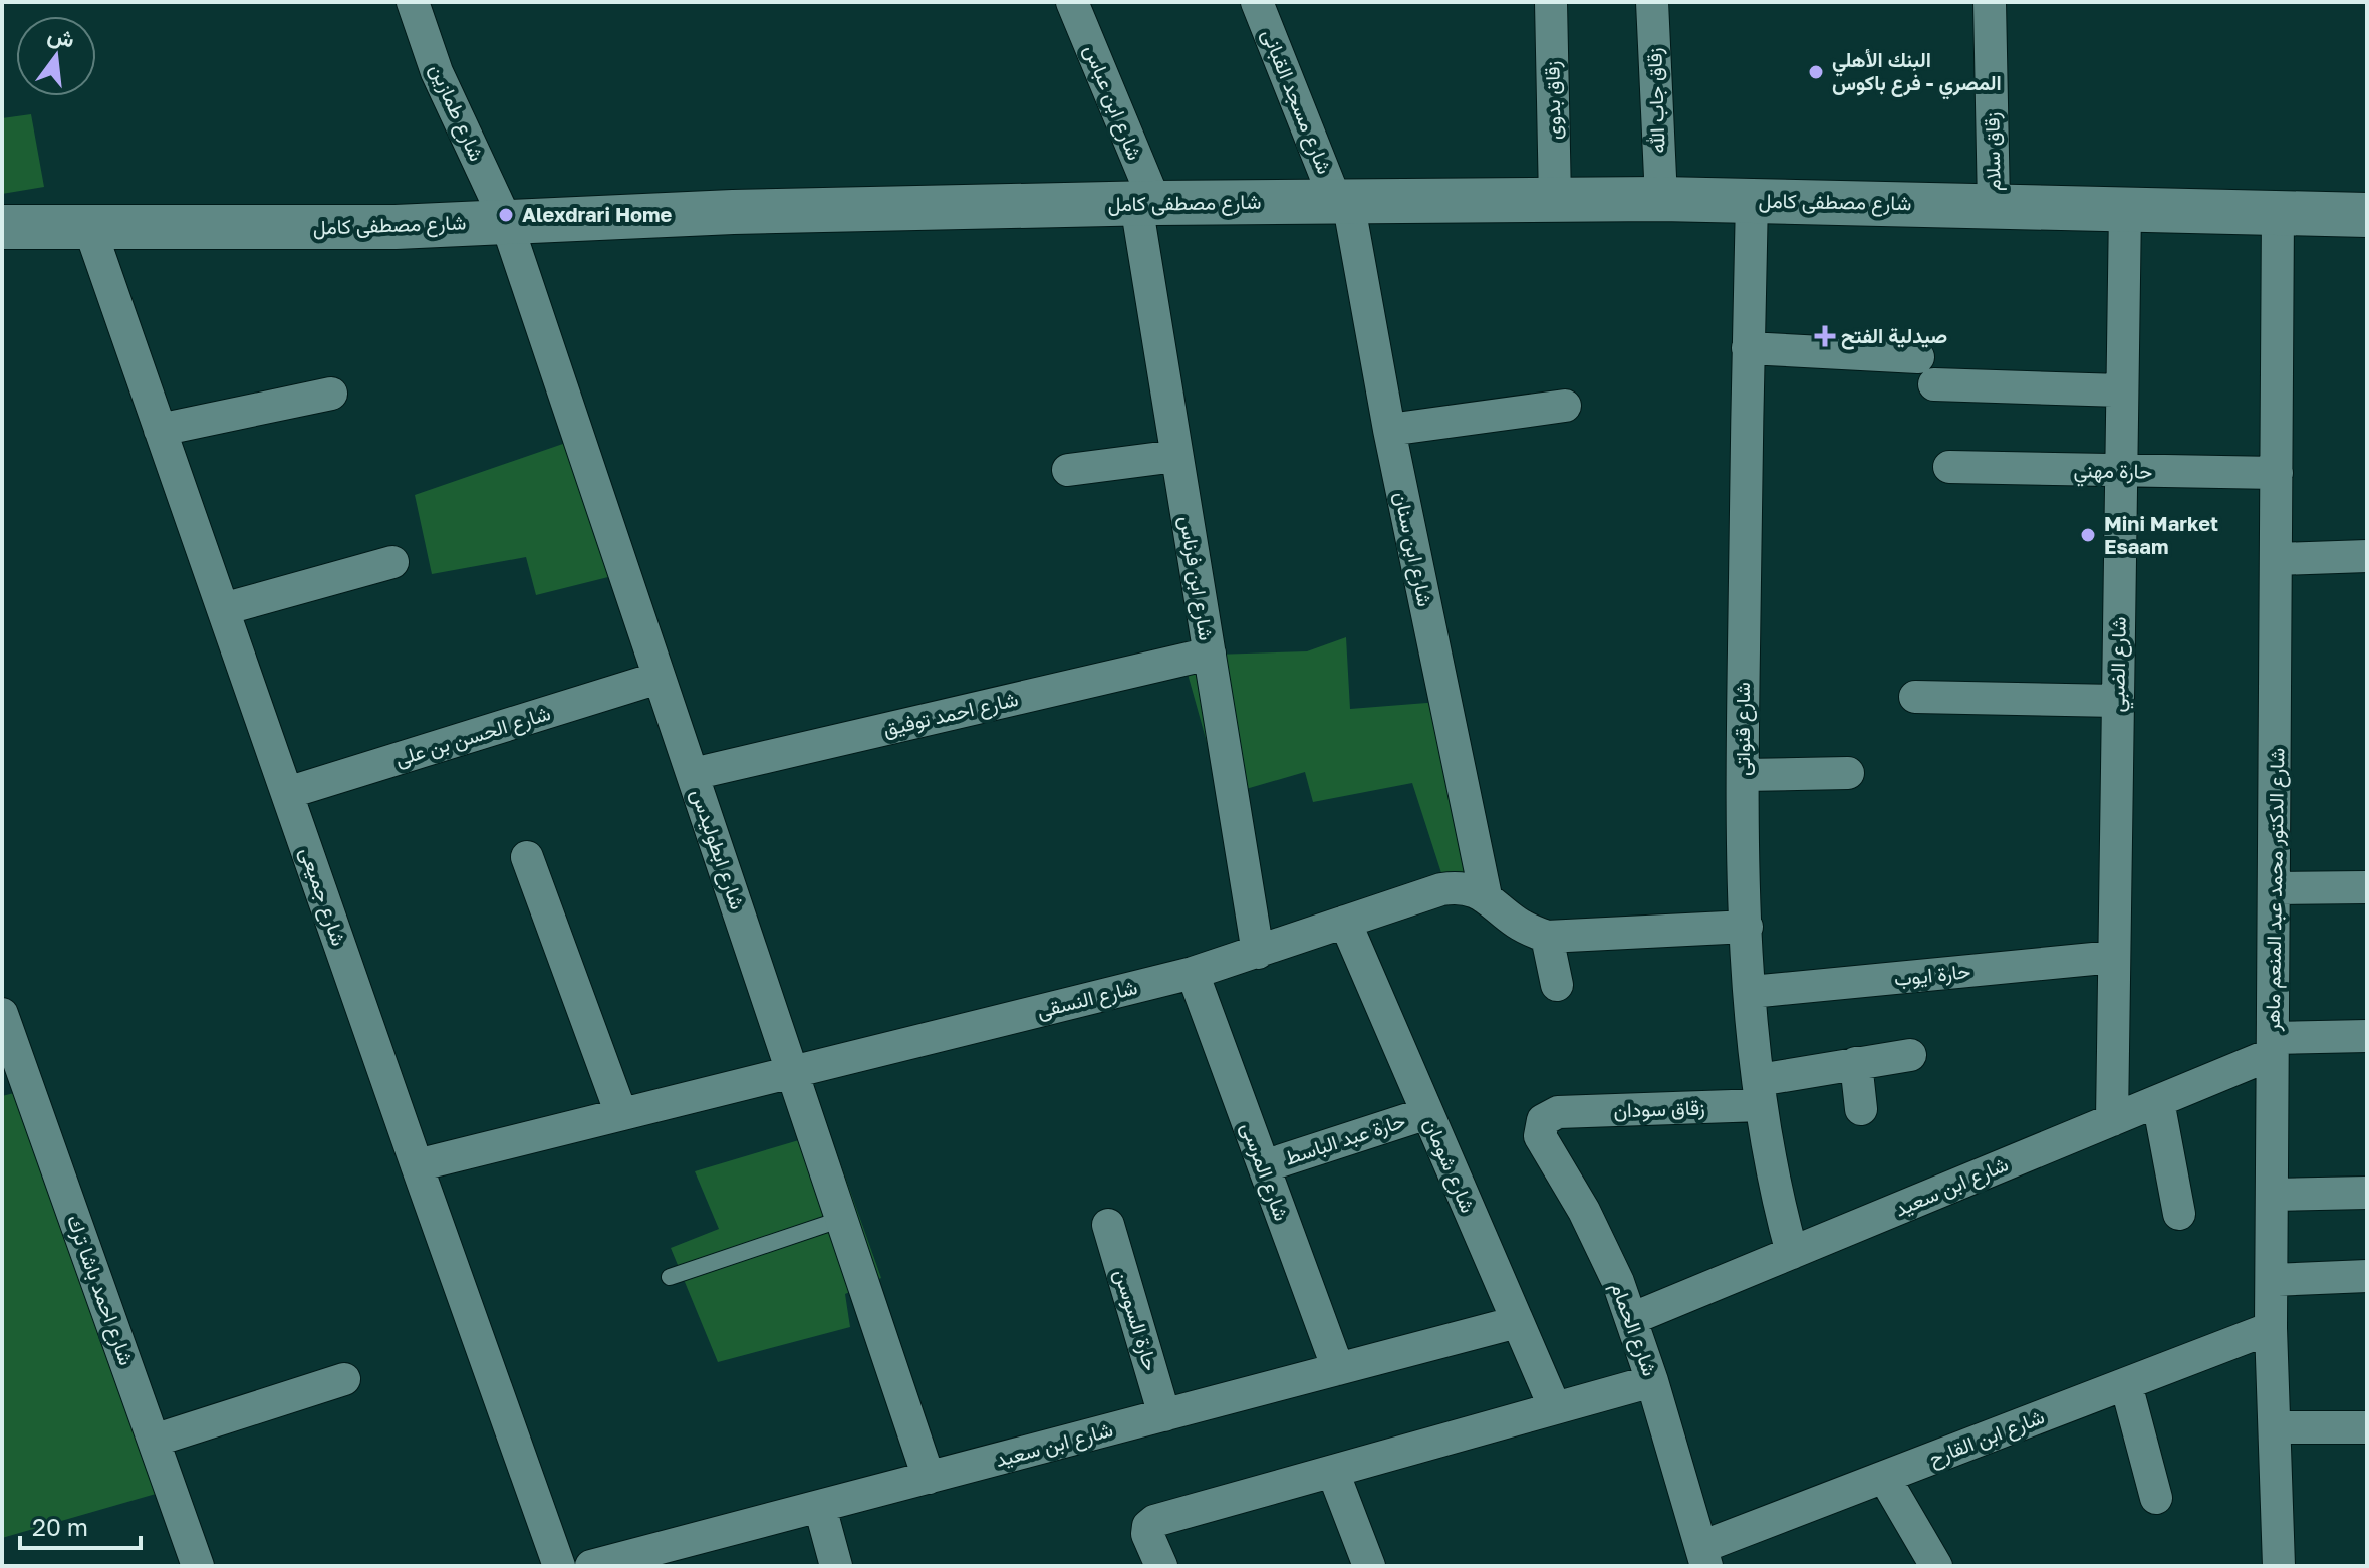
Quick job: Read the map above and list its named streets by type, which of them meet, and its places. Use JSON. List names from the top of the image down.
{
  "streets": {
    "main road": ["شارع مصطفى كامل"],
    "street": [
      "زقاق بدوى",
      "زقاق جاب الله",
      "شارع مسجد القبانى",
      "شارع ابن عباس",
      "شارع طمازين",
      "زقاق سلام",
      "حارة مهني",
      "شارع ابن سنان",
      "شارع ابن فرناس",
      "شارع الضبي",
      "شارع احمد توفيق",
      "شارع قنواتى",
      "شارع الحسن بن على",
      "شارع ابطوليدس",
      "شارع الدكتور محمد عبد المنعم ماهر",
      "شارع جميعى",
      "حارة ايوب",
      "شارع النسقى",
      "زقاق سودان",
      "حارة عبد الباسط",
      "شارع شومان",
      "شارع المرسى",
      "شارع ابن سعيد",
      "شارع احمد باشا ترك",
      "حارة السوسن",
      "شارع الحمام",
      "شارع ابن القارح"
    ]
  },
  "crossings": [
    ["زقاق بدوى", "شارع مصطفى كامل"],
    ["زقاق جاب الله", "شارع مصطفى كامل"],
    ["شارع مسجد القبانى", "شارع مصطفى كامل"],
    ["شارع مسجد القبانى", "شارع ابن سنان"],
    ["شارع ابن عباس", "شارع مصطفى كامل"],
    ["شارع ابن عباس", "شارع ابن فرناس"],
    ["شارع طمازين", "شارع مصطفى كامل"],
    ["شارع طمازين", "شارع ابطوليدس"],
    ["زقاق سلام", "شارع مصطفى كامل"],
    ["شارع مصطفى كامل", "شارع ابن سنان"],
    ["شارع مصطفى كامل", "شارع ابن فرناس"],
    ["شارع مصطفى كامل", "شارع الضبي"],
    ["شارع مصطفى كامل", "شارع قنواتى"],
    ["شارع مصطفى كامل", "شارع ابطوليدس"],
    ["شارع مصطفى كامل", "شارع الدكتور محمد عبد المنعم ماهر"],
    ["شارع مصطفى كامل", "شارع جميعى"],
    ["حارة مهني", "شارع الضبي"],
    ["حارة مهني", "شارع الدكتور محمد عبد المنعم ماهر"],
    ["شارع ابن سنان", "شارع النسقى"],
    ["شارع ابن فرناس", "شارع احمد توفيق"],
    ["شارع ابن فرناس", "شارع النسقى"],
    ["شارع الضبي", "حارة ايوب"],
    ["شارع الضبي", "شارع ابن سعيد"],
    ["شارع احمد توفيق", "شارع ابطوليدس"],
    ["شارع قنواتى", "حارة ايوب"],
    ["شارع قنواتى", "زقاق سودان"],
    ["شارع قنواتى", "شارع ابن سعيد"],
    ["شارع الحسن بن على", "شارع ابطوليدس"],
    ["شارع الحسن بن على", "شارع جميعى"],
    ["شارع ابطوليدس", "شارع النسقى"],
    ["شارع ابطوليدس", "شارع ابن سعيد"],
    ["شارع الدكتور محمد عبد المنعم ماهر", "شارع ابن سعيد"],
    ["شارع الدكتور محمد عبد المنعم ماهر", "شارع ابن القارح"],
    ["شارع جميعى", "شارع النسقى"],
    ["شارع النسقى", "شارع شومان"],
    ["شارع النسقى", "شارع المرسى"],
    ["زقاق سودان", "شارع الحمام"],
    ["حارة عبد الباسط", "شارع شومان"],
    ["حارة عبد الباسط", "شارع المرسى"],
    ["شارع شومان", "شارع ابن سعيد"],
    ["شارع المرسى", "شارع ابن سعيد"],
    ["شارع ابن سعيد", "حارة السوسن"],
    ["شارع ابن سعيد", "شارع الحمام"],
    ["شارع الحمام", "شارع ابن القارح"]
  ],
  "places": {
    "other": ["البنك الأهلي المصري - فرع باكوس", "Alexdrari Home", "Mini Market Esaam"],
    "health": ["صيدلية الفتح"]
  },
  "scale_bar": "20 m",
  "north": "top"
}
